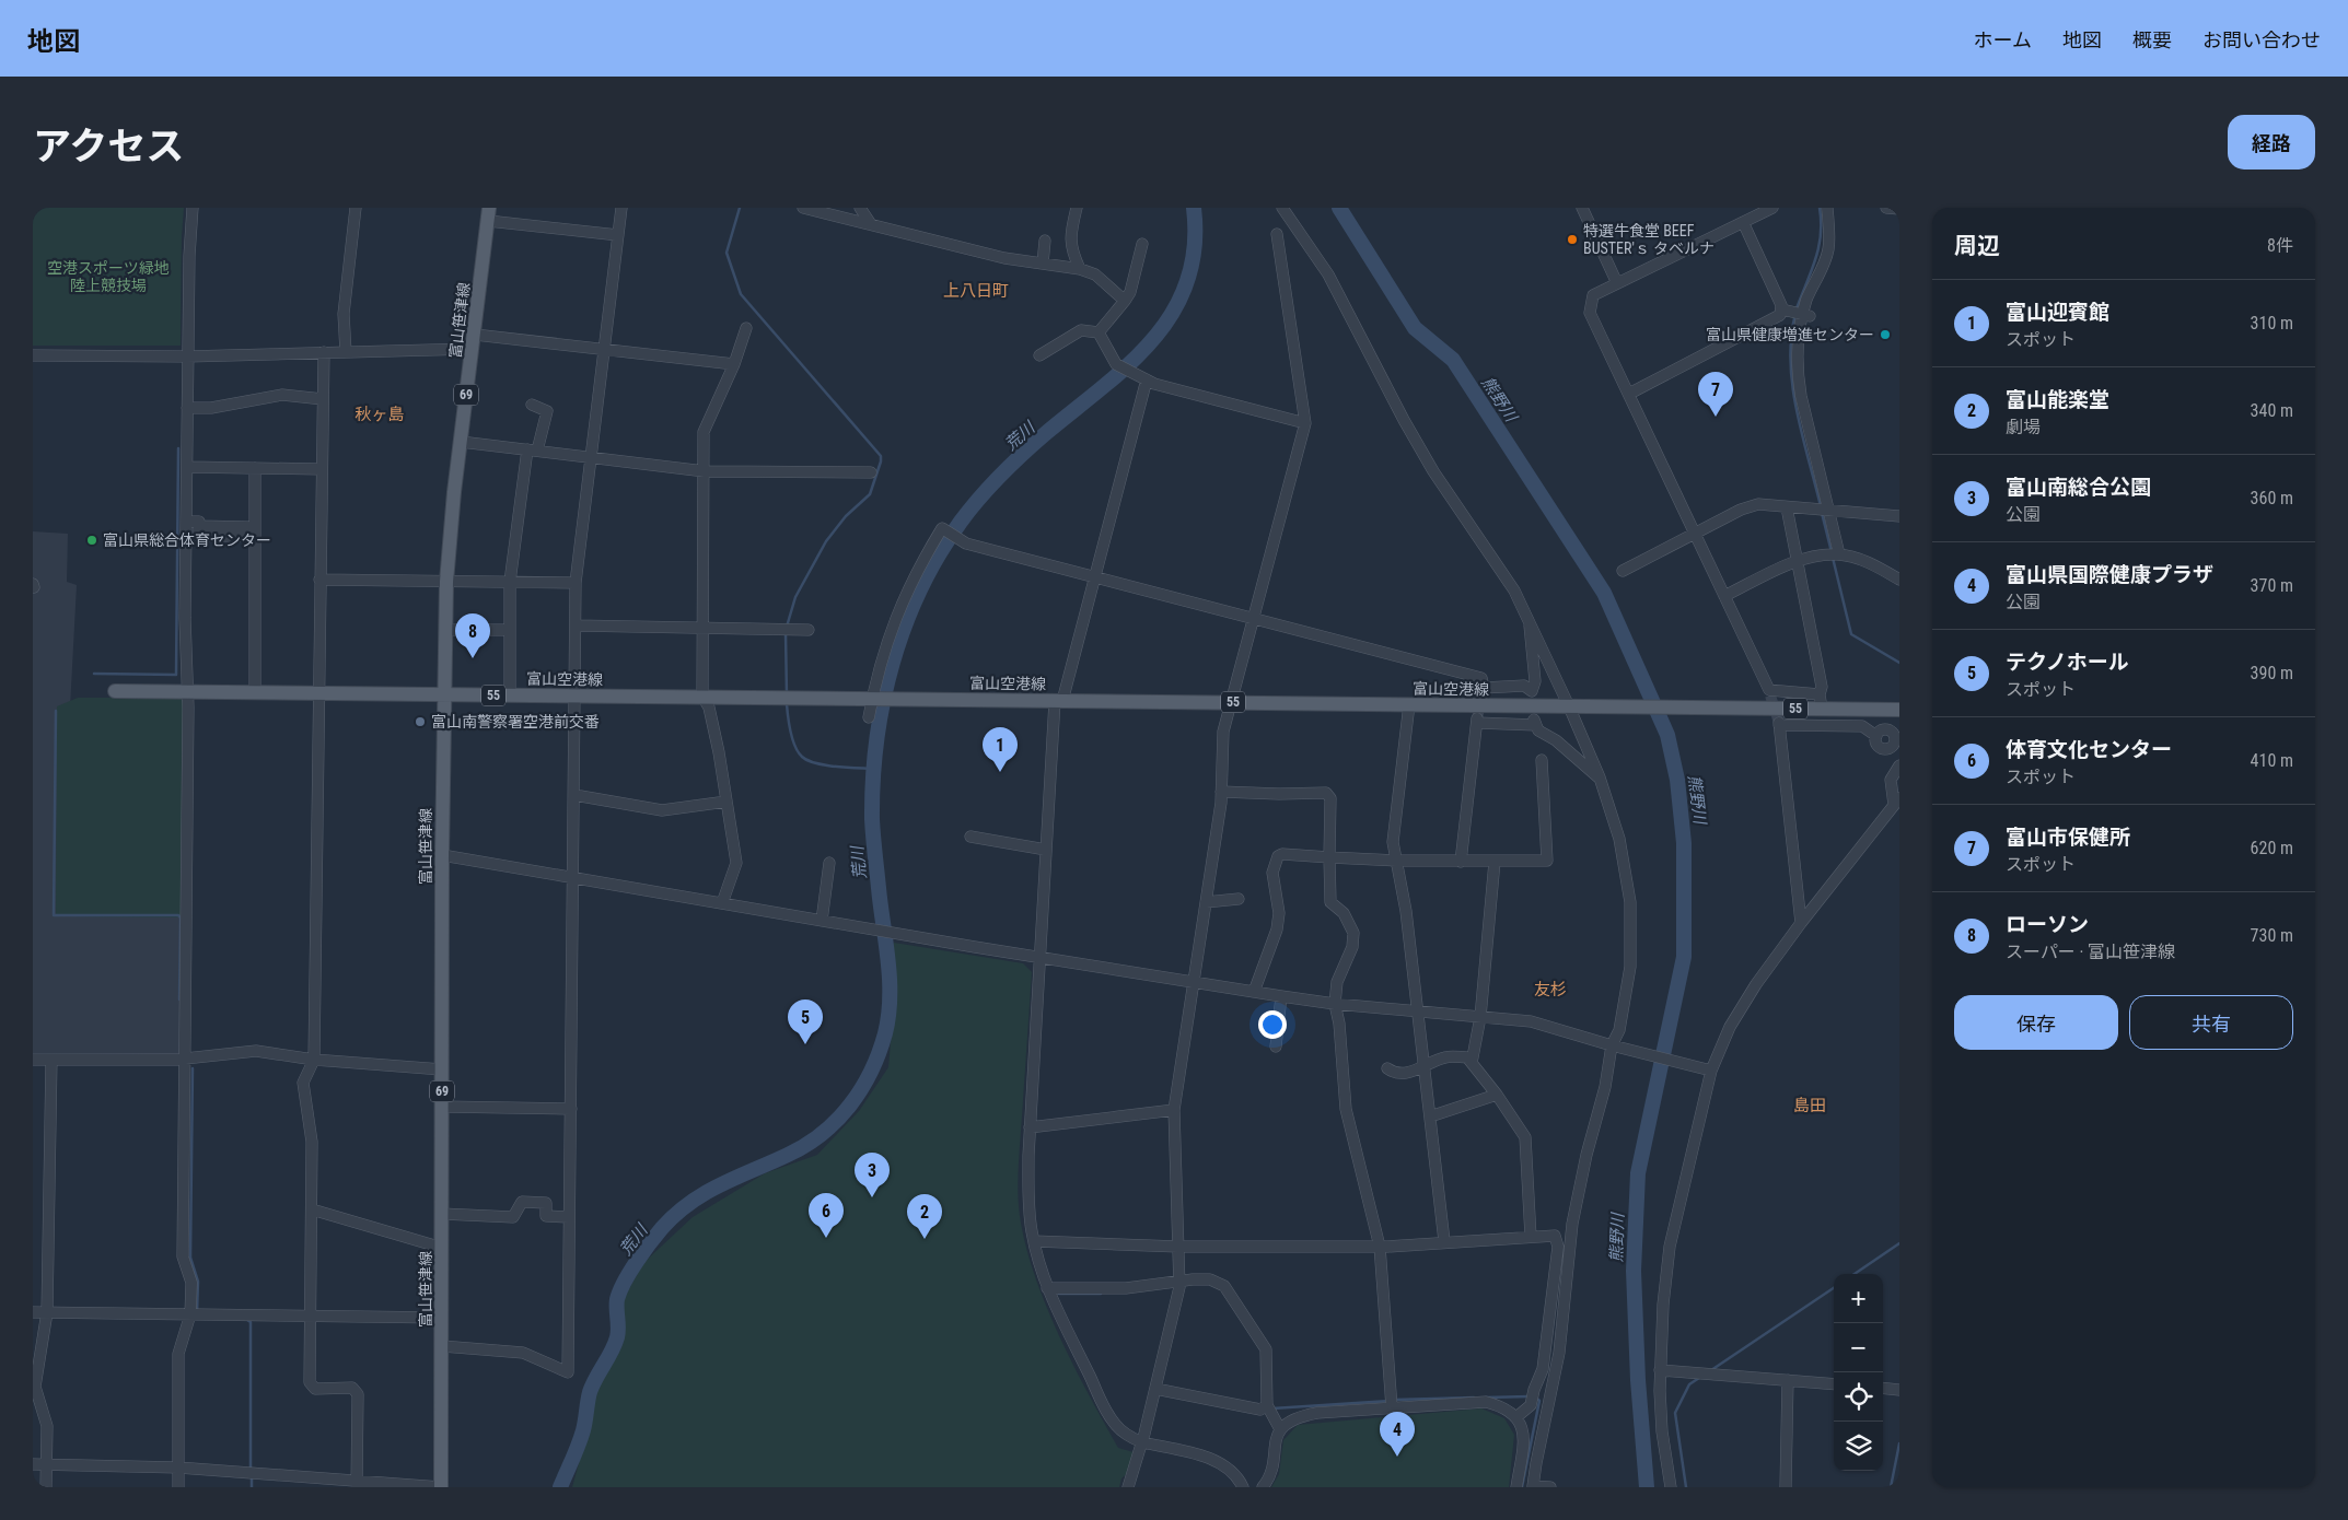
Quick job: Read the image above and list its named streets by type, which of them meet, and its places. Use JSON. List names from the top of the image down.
{
  "streets": {
    "main road": [
      "富山笹津線",
      "69",
      "富山空港線",
      "55"
    ]
  },
  "crossings": [
    ["富山笹津線", "富山空港線"]
  ],
  "districts": [
    "上八日町",
    "秋ヶ島",
    "友杉",
    "島田"
  ],
  "water": ["熊野川", "荒川"],
  "parks": ["空港スポーツ緑地 陸上競技場"],
  "places": [
    "特選牛食堂 BEEF BUSTER'ｓ タベルナ",
    "富山県健康増進センター",
    "富山県総合体育センター",
    "富山南警察署空港前交番"
  ],
  "page": {
    "header": "地図",
    "nav": [
      "ホーム",
      "地図",
      "概要",
      "お問い合わせ"
    ],
    "title": "アクセス",
    "buttons": [
      "経路",
      ["保存", "共有"]
    ],
    "heading": ["周辺", "8件"],
    "list": [
      {
        "mark": "1",
        "name": "富山迎賓館",
        "note": "スポット",
        "value": "310 m"
      },
      {
        "mark": "2",
        "name": "富山能楽堂",
        "note": "劇場",
        "value": "340 m"
      },
      {
        "mark": "3",
        "name": "富山南総合公園",
        "note": "公園",
        "value": "360 m"
      },
      {
        "mark": "4",
        "name": "富山県国際健康プラザ",
        "note": "公園",
        "value": "370 m"
      },
      {
        "mark": "5",
        "name": "テクノホール",
        "note": "スポット",
        "value": "390 m"
      },
      {
        "mark": "6",
        "name": "体育文化センター",
        "note": "スポット",
        "value": "410 m"
      },
      {
        "mark": "7",
        "name": "富山市保健所",
        "note": "スポット",
        "value": "620 m"
      },
      {
        "mark": "8",
        "name": "ローソン",
        "note": "スーパー · 富山笹津線",
        "value": "730 m"
      }
    ],
    "pins": [
      "7",
      "8",
      "1",
      "5",
      "3",
      "6",
      "2",
      "4"
    ],
    "map_buttons": ["+", "−"]
  }
}
